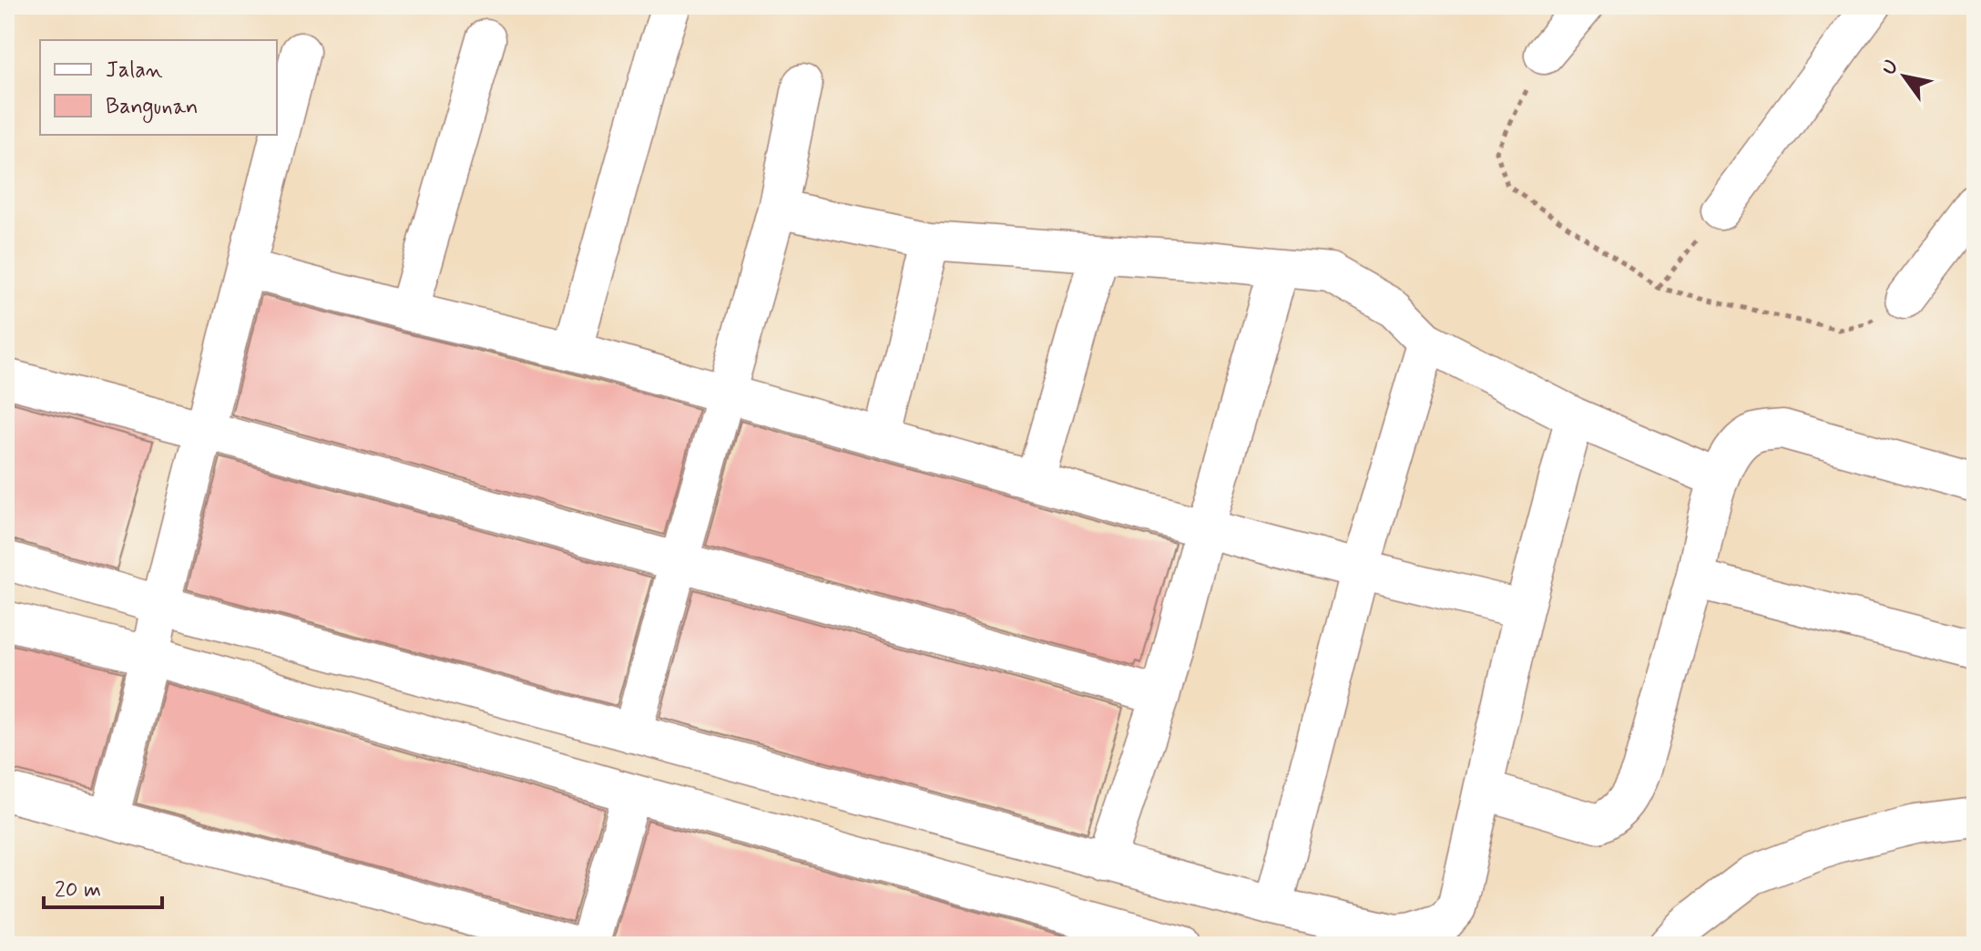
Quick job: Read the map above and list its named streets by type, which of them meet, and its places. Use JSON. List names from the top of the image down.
{
  "legend": ["Jalan", "Bangunan"],
  "scale_bar": "20 m",
  "north": "top left"
}
